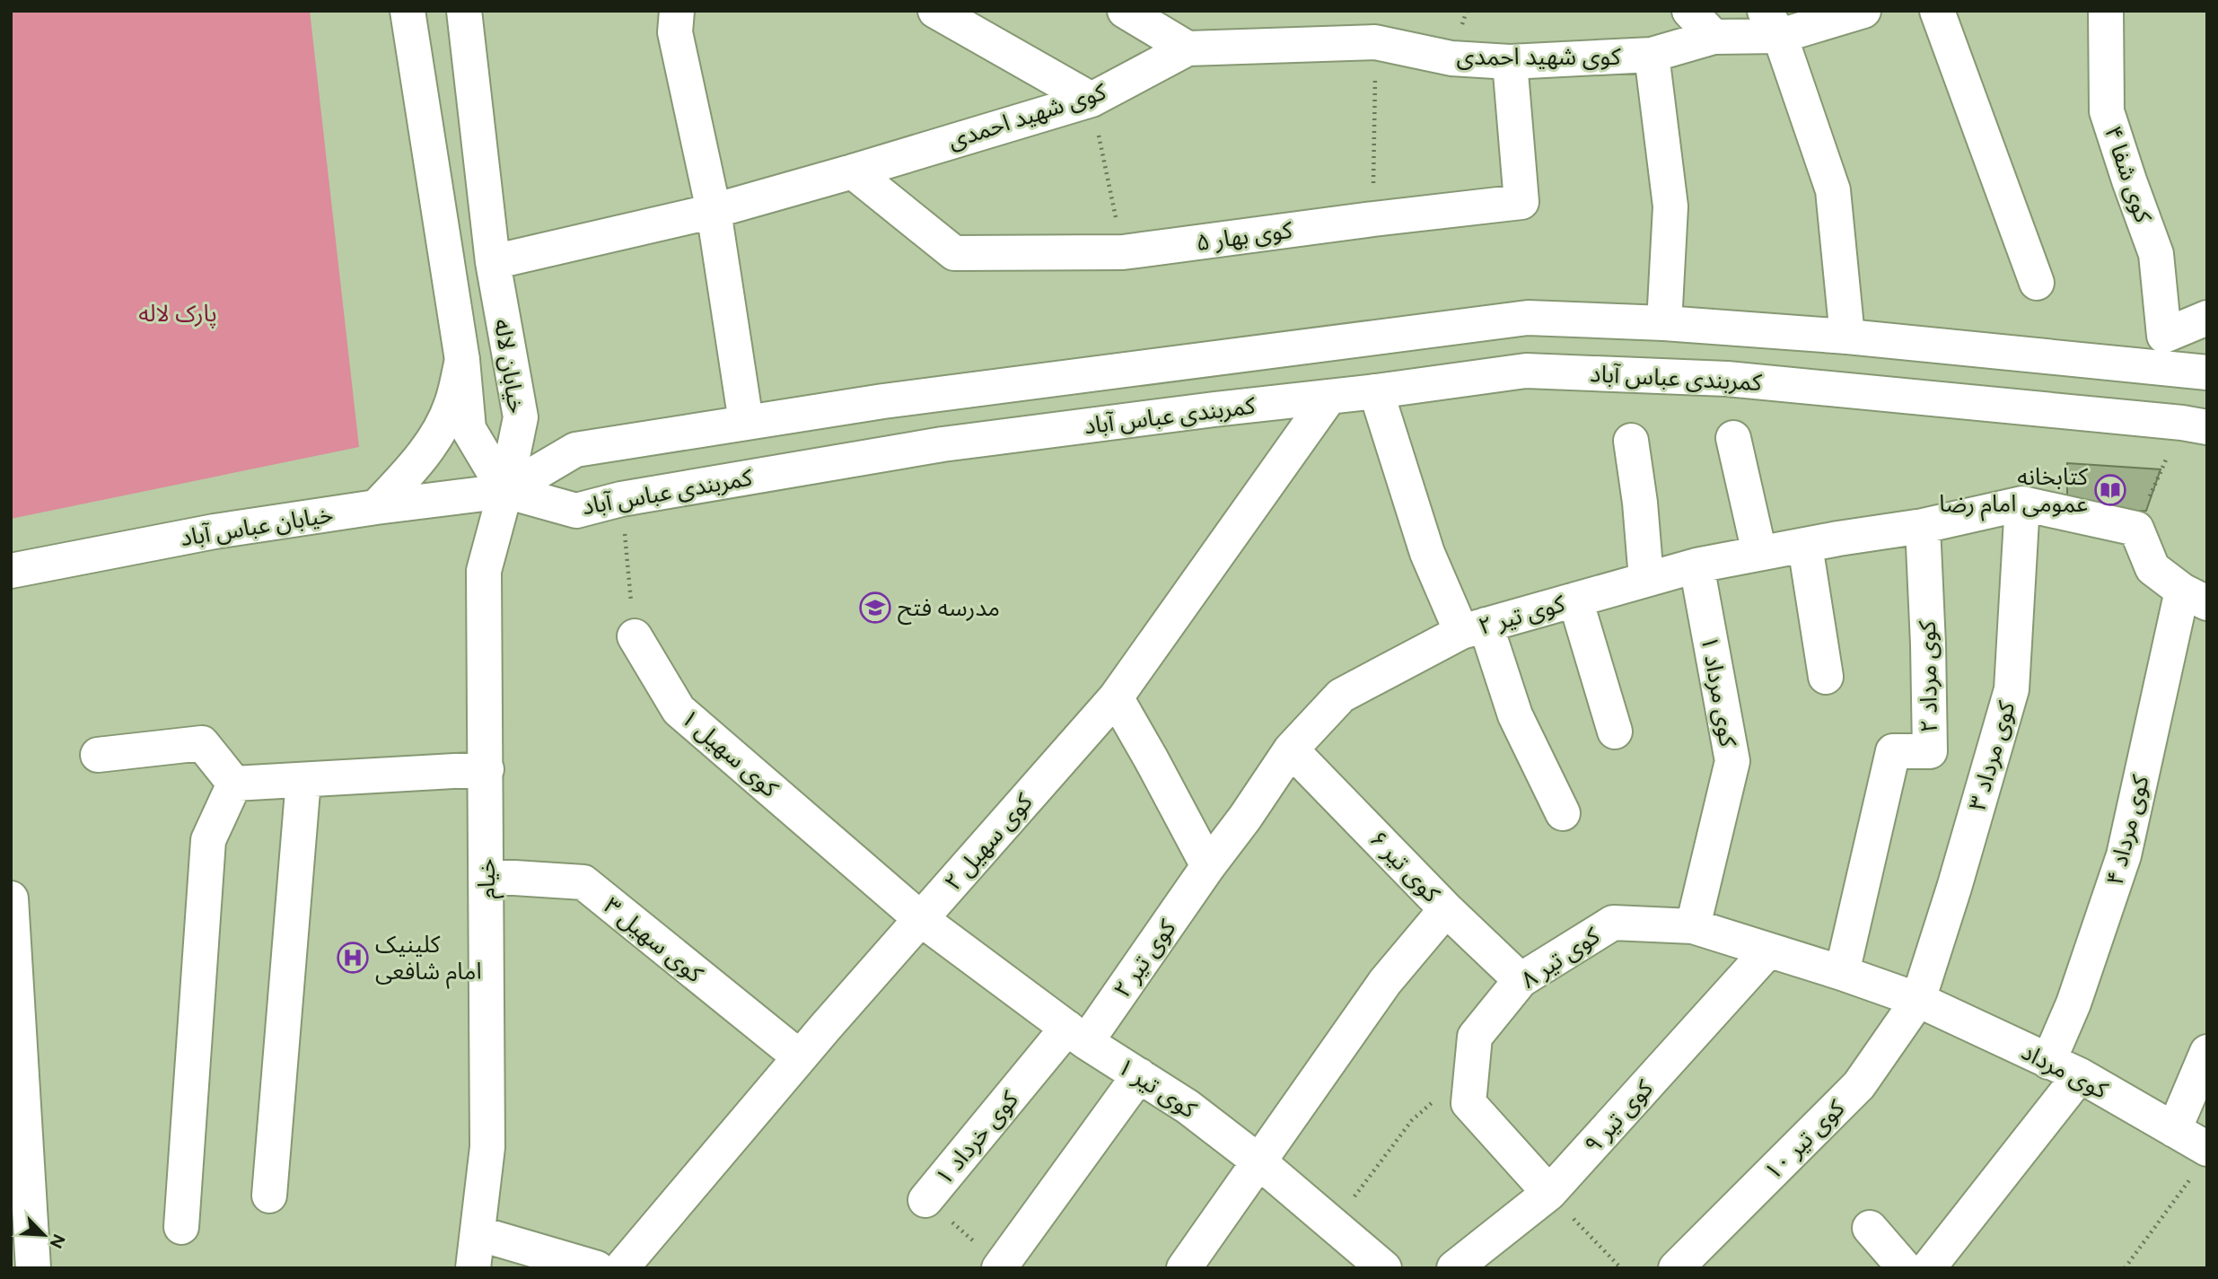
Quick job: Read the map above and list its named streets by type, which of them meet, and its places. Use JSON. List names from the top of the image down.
{
  "streets": {
    "street": [
      "کوی شهید احمدی",
      "کوی شفا ۴",
      "کوی بهار ۵",
      "خیابان لاله",
      "کمربندی عباس آباد",
      "خیابان عباس آباد",
      "کوی تیر ۲",
      "کوی مرداد ۲",
      "کوی مرداد ۱",
      "کوی سهیل ۱",
      "کوی مرداد ۳",
      "کوی مرداد ۴",
      "کوی سهیل ۲",
      "کوی تیر ۶",
      "خیام",
      "کوی سهیل ۳",
      "کوی تیر ۸",
      "کوی مرداد",
      "کوی تیر ۱",
      "کوی تیر ۹",
      "کوی خرداد ۱",
      "کوی تیر ۱۰"
    ]
  },
  "crossings": [
    ["کوی شهید احمدی", "کوی بهار ۵"],
    ["کوی شهید احمدی", "خیابان لاله"],
    ["خیابان لاله", "کمربندی عباس آباد"],
    ["خیابان لاله", "خیابان عباس آباد"],
    ["خیابان لاله", "خیام"],
    ["کمربندی عباس آباد", "خیابان عباس آباد"],
    ["کمربندی عباس آباد", "کوی سهیل ۲"],
    ["کمربندی عباس آباد", "خیام"],
    ["خیابان عباس آباد", "خیام"],
    ["کوی تیر ۲", "کوی مرداد ۲"],
    ["کوی تیر ۲", "کوی مرداد ۱"],
    ["کوی تیر ۲", "کوی مرداد ۳"],
    ["کوی تیر ۲", "کوی تیر ۶"],
    ["کوی تیر ۲", "کوی تیر ۱"],
    ["کوی تیر ۲", "کوی خرداد ۱"],
    ["کوی مرداد ۲", "کوی تیر ۸"],
    ["کوی مرداد ۱", "کوی تیر ۸"],
    ["کوی سهیل ۱", "کوی سهیل ۲"],
    ["کوی سهیل ۱", "کوی تیر ۱"],
    ["کوی مرداد ۳", "کوی تیر ۸"],
    ["کوی مرداد ۳", "کوی مرداد"],
    ["کوی مرداد ۳", "کوی تیر ۱۰"],
    ["کوی مرداد ۴", "کوی مرداد"],
    ["کوی سهیل ۲", "کوی سهیل ۳"],
    ["کوی سهیل ۲", "کوی تیر ۱"],
    ["کوی تیر ۶", "کوی تیر ۸"],
    ["خیام", "کوی سهیل ۳"],
    ["کوی تیر ۸", "کوی مرداد"],
    ["کوی تیر ۸", "کوی تیر ۹"],
    ["کوی تیر ۸", "کوی تیر ۱۰"],
    ["کوی مرداد", "کوی تیر ۱۰"],
    ["کوی تیر ۱", "کوی خرداد ۱"]
  ],
  "parks": ["پارک لاله"],
  "places": {
    "library": ["کتابخانه عمومی امام رضا"],
    "school or university": ["مدرسه فتح"],
    "hospital": ["کلینیک امام شافعی"]
  },
  "north": "bottom right"
}
